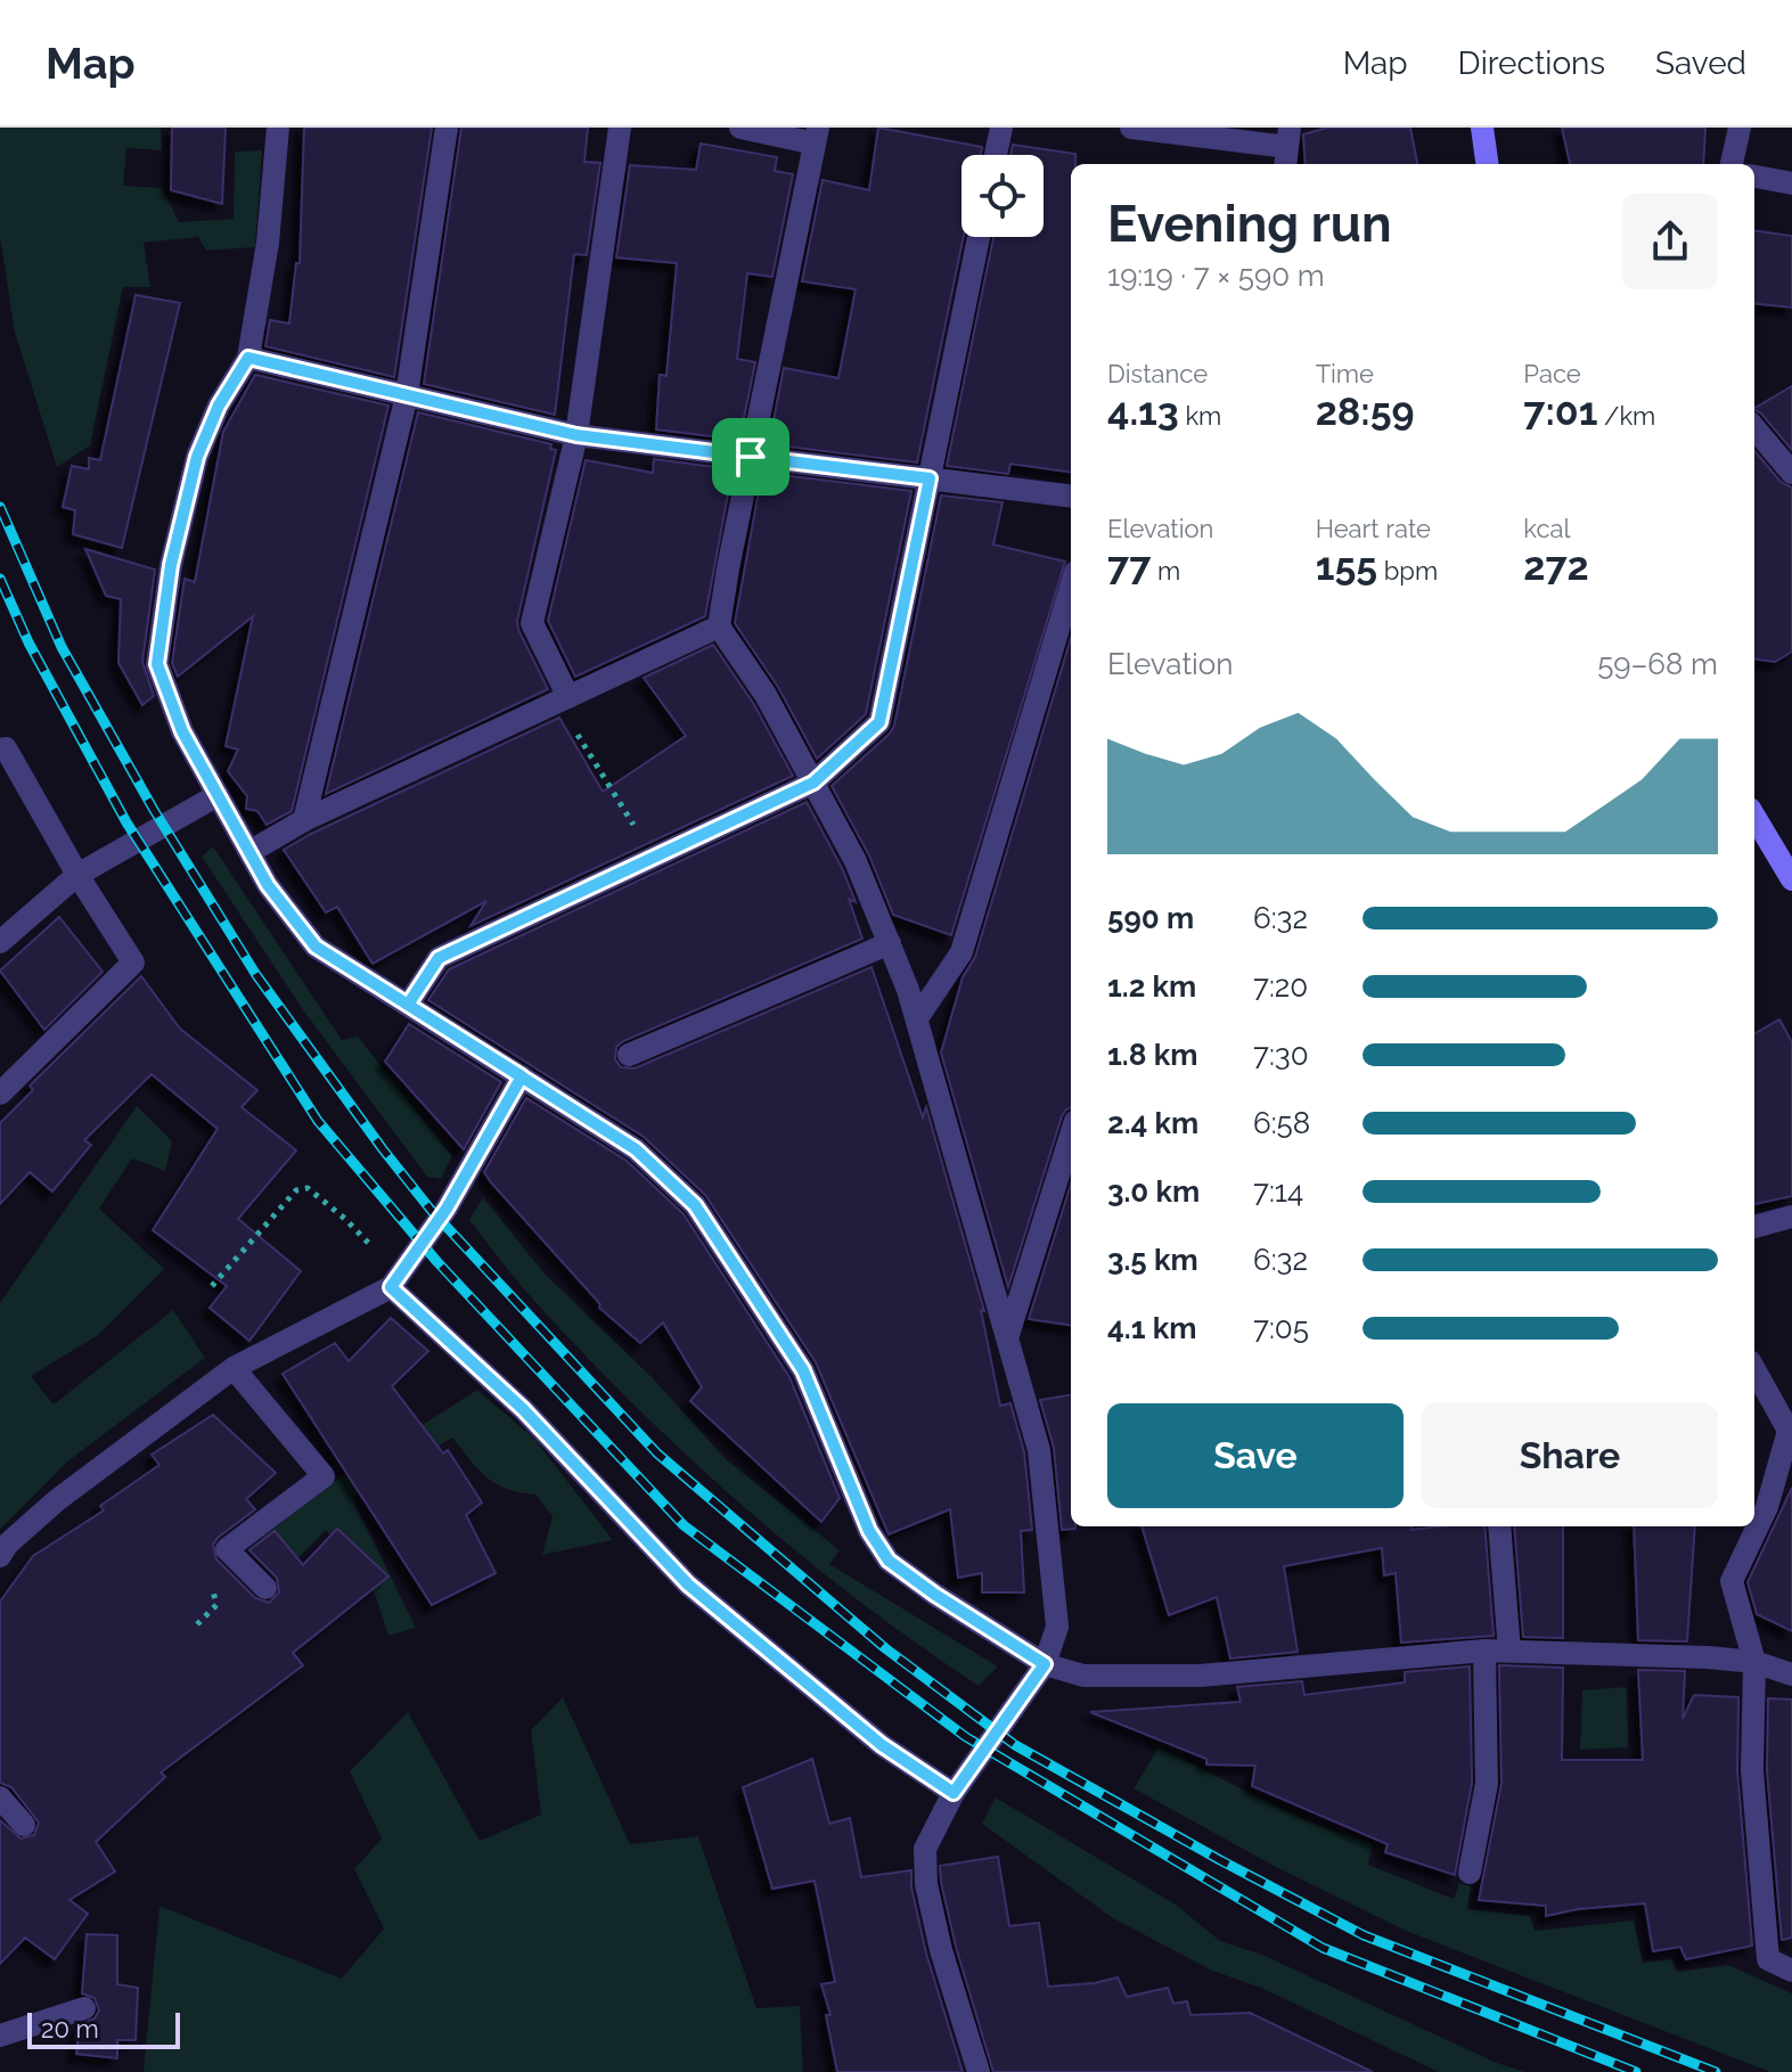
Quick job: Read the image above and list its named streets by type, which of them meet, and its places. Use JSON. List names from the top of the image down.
{
  "scale_bar": "20 m",
  "page": {
    "header": "Map",
    "nav": ["Map", "Directions", "Saved"],
    "heading": ["Evening run", "19:19 · 7 × 590 m"],
    "stats": [
      ["Distance", "4.13 km"],
      ["Time", "28:59"],
      ["Pace", "7:01 /km"],
      ["Elevation", "77 m"],
      ["Heart rate", "155 bpm"],
      ["kcal", "272"]
    ],
    "chart": ["Elevation", "59–68 m"],
    "list": [
      {
        "name": "590 m",
        "note": "6:32"
      },
      {
        "name": "1.2 km",
        "note": "7:20"
      },
      {
        "name": "1.8 km",
        "note": "7:30"
      },
      {
        "name": "2.4 km",
        "note": "6:58"
      },
      {
        "name": "3.0 km",
        "note": "7:14"
      },
      {
        "name": "3.5 km",
        "note": "6:32"
      },
      {
        "name": "4.1 km",
        "note": "7:05"
      }
    ],
    "buttons": ["Save", "Share"],
    "scale": "20 m"
  }
}
